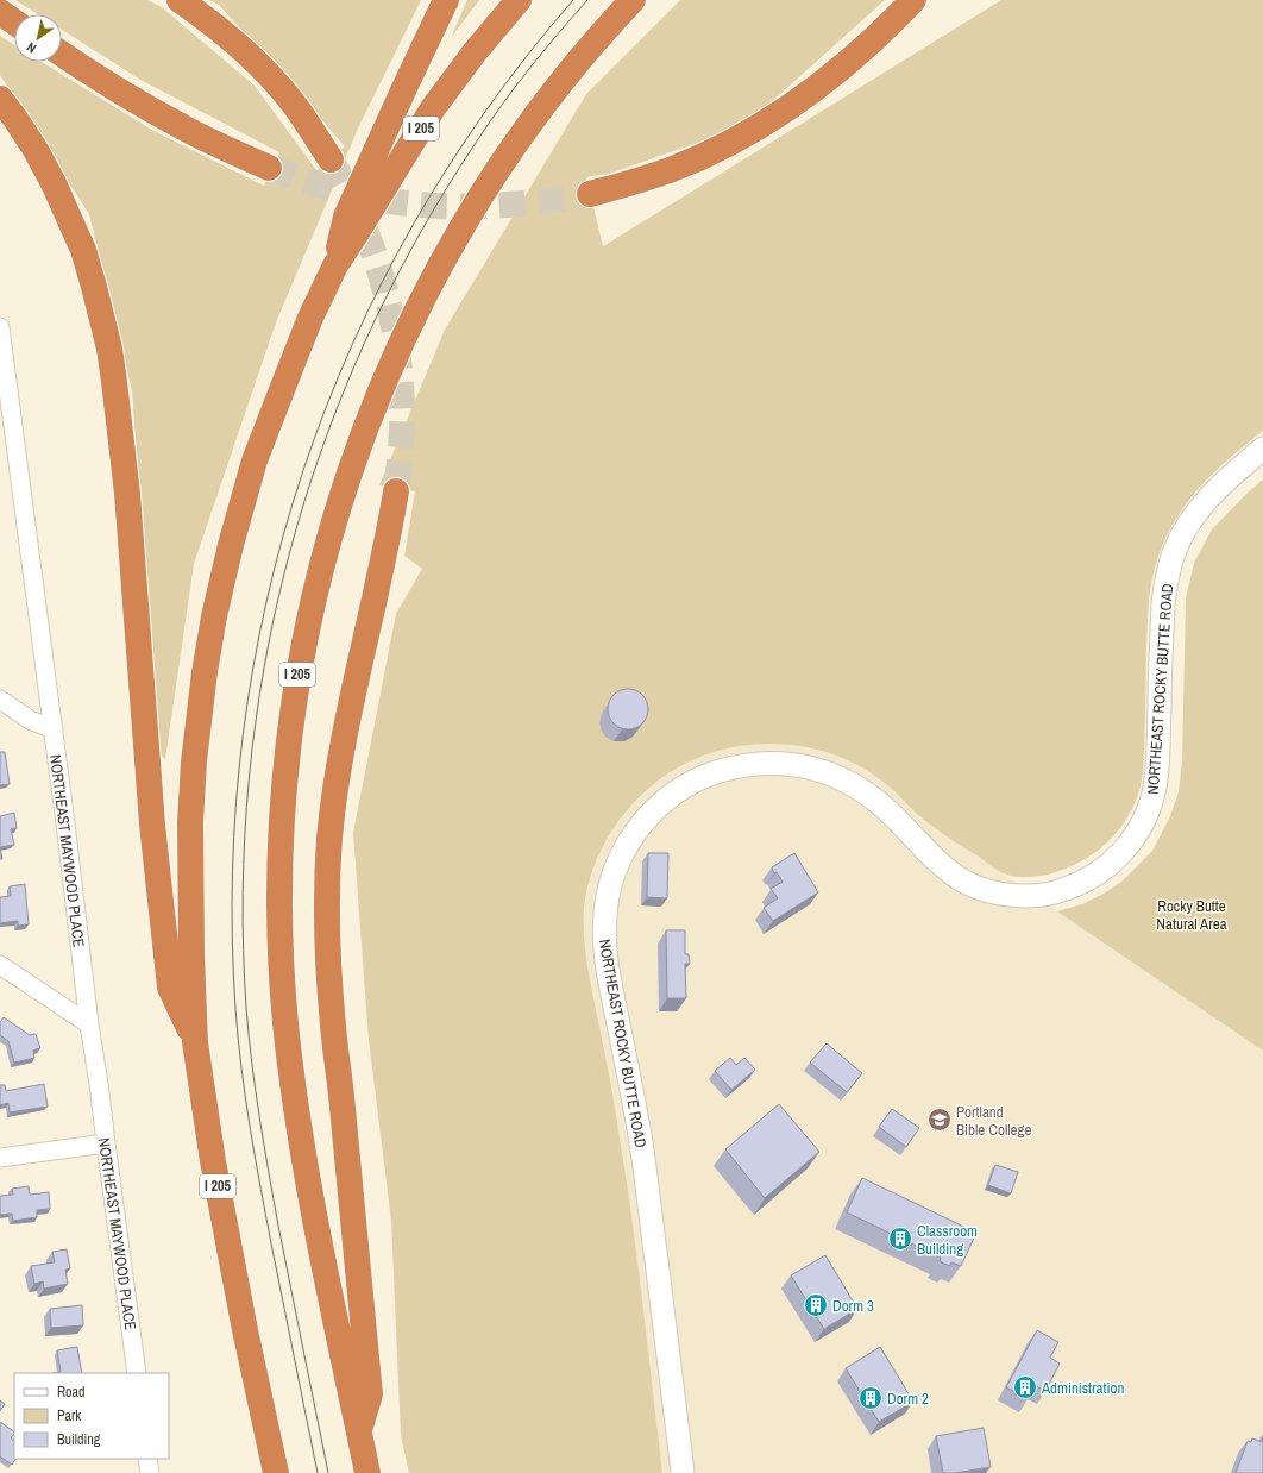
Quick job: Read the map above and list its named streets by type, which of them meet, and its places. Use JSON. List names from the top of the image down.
{
  "streets": {
    "highway": ["I 205"],
    "street": ["NORTHEAST ROCKY BUTTE ROAD", "NORTHEAST MAYWOOD PLACE"]
  },
  "parks": ["Rocky Butte Natural Area"],
  "places": {
    "school or university": ["Portland Bible College"],
    "building": [
      "Classroom Building",
      "Dorm 3",
      "Administration",
      "Dorm 2"
    ]
  },
  "legend": ["Road", "Park", "Building"],
  "north": "bottom left"
}
